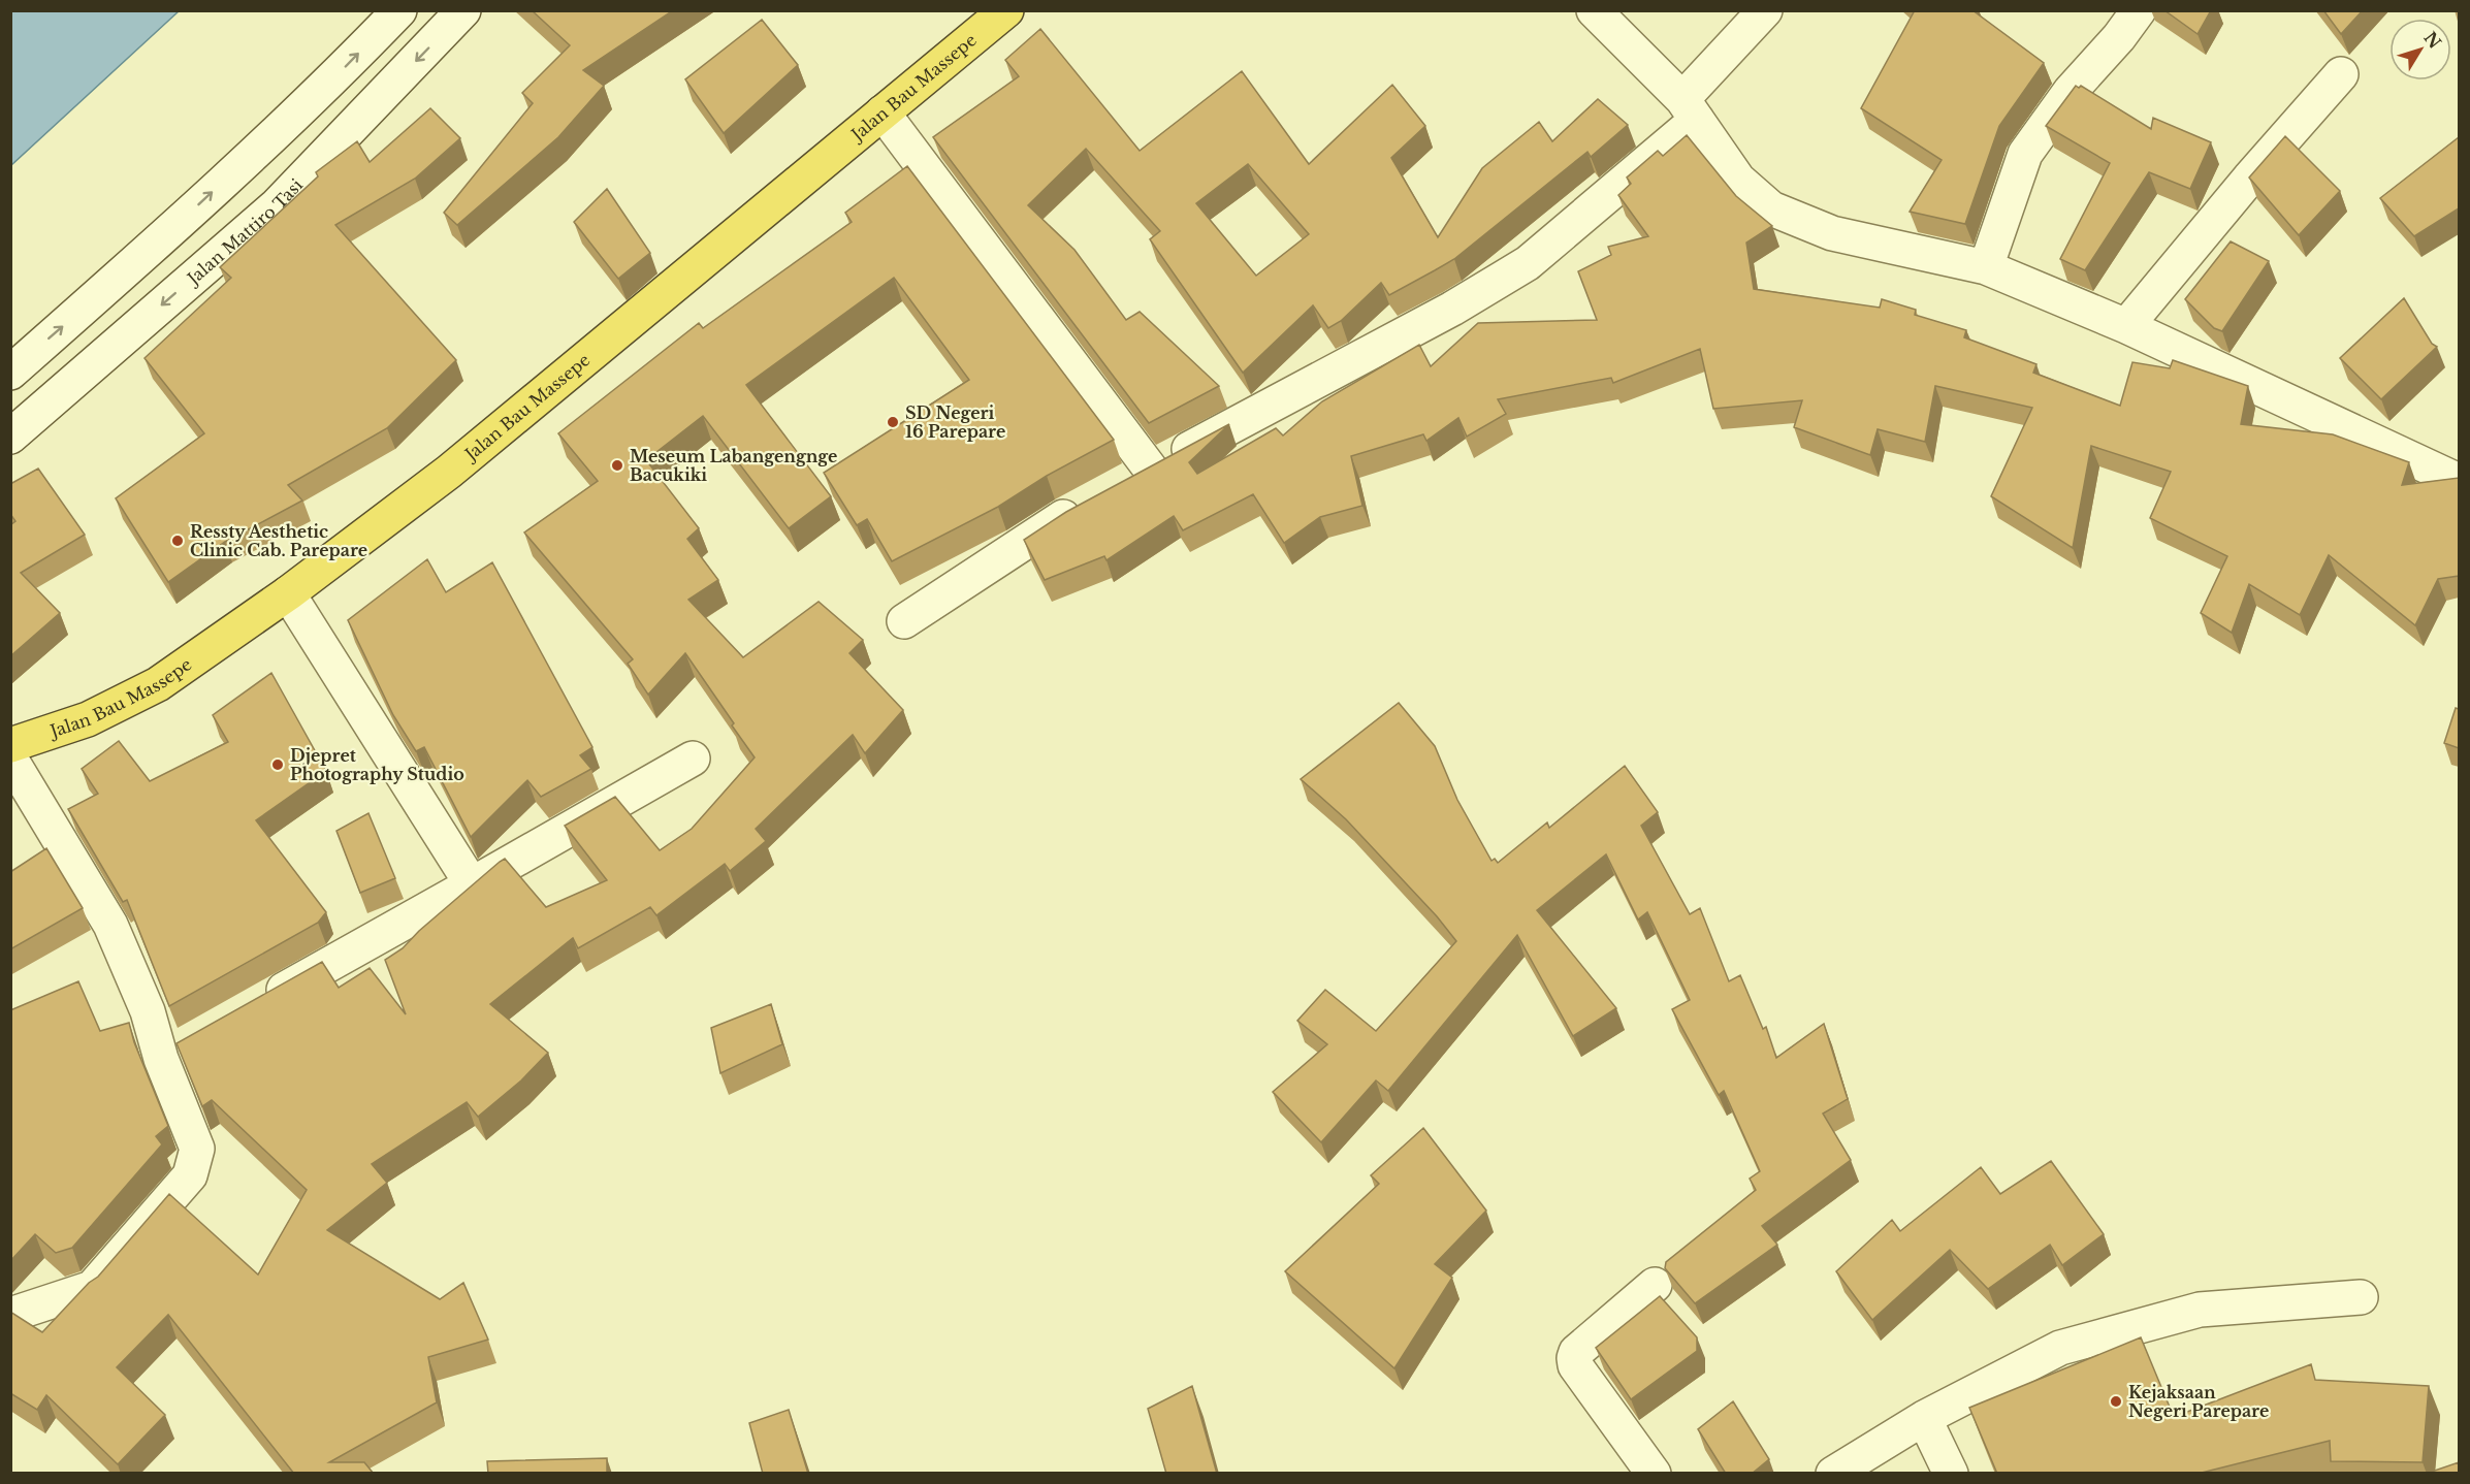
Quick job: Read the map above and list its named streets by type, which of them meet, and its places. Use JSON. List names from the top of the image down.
{
  "streets": {
    "highway": ["Jalan Bau Massepe"],
    "street": ["Jalan Mattiro Tasi"]
  },
  "places": [
    "SD Negeri 16 Parepare",
    "Meseum Labangengnge Bacukiki",
    "Ressty Aesthetic Clinic Cab. Parepare",
    "Djepret Photography Studio",
    "Kejaksaan Negeri Parepare"
  ],
  "north": "top right"
}
